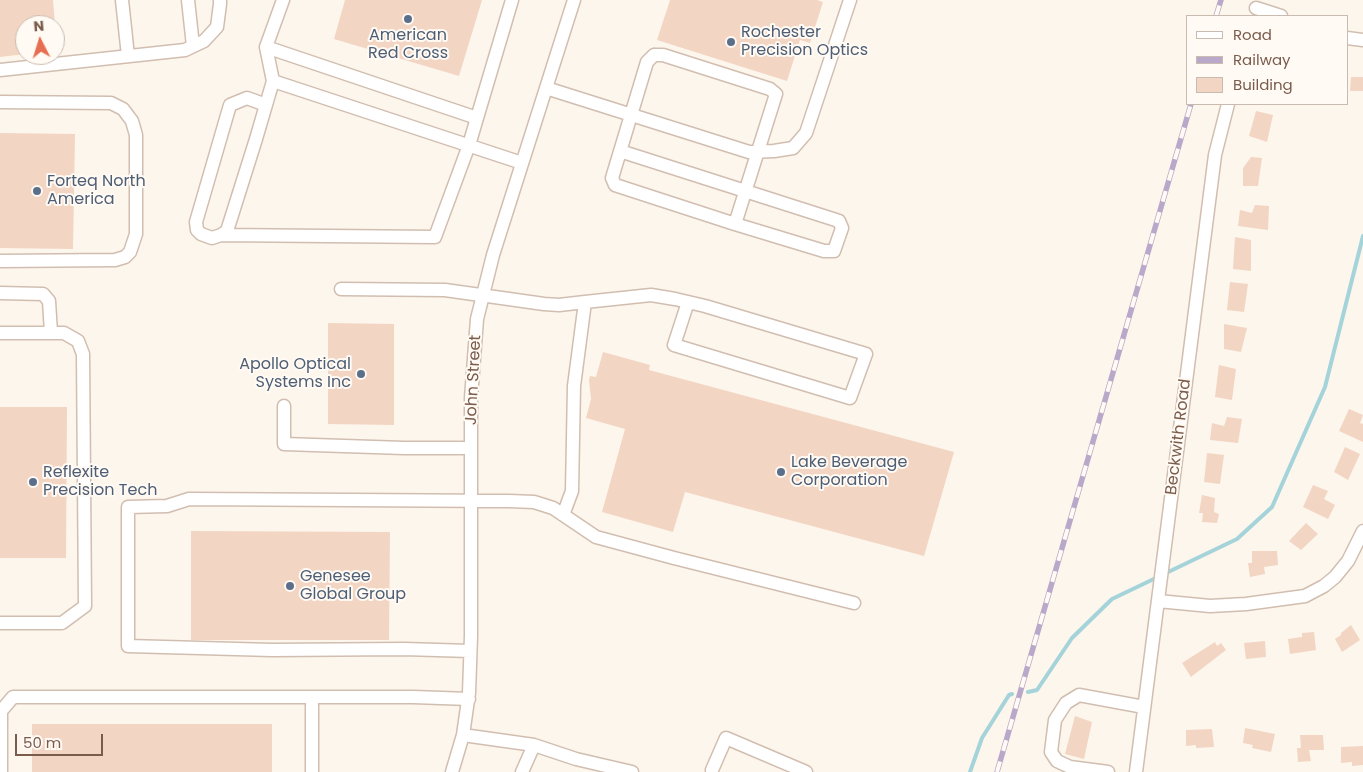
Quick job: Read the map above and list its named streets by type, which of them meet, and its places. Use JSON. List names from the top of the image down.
{
  "streets": {
    "street": ["John Street", "Beckwith Road"]
  },
  "places": [
    "American Red Cross",
    "Rochester Precision Optics",
    "Forteq North America",
    "Apollo Optical Systems Inc",
    "Lake Beverage Corporation",
    "Reflexite Precision Tech",
    "Genesee Global Group"
  ],
  "legend": ["Road", "Railway", "Building"],
  "scale_bar": "50 m",
  "north": "top"
}
